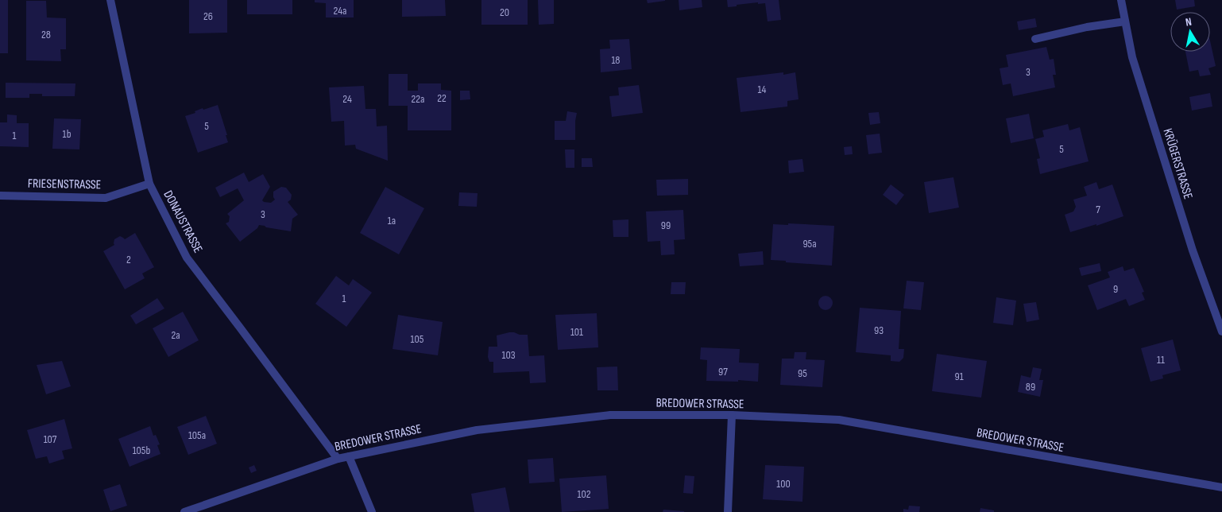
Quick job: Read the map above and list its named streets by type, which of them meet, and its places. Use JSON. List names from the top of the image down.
{
  "streets": {
    "street": [
      "KRÜGERSTRASSE",
      "FRIESENSTRASSE",
      "DONAUSTRASSE",
      "BREDOWER STRASSE"
    ]
  },
  "crossings": [
    ["FRIESENSTRASSE", "DONAUSTRASSE"],
    ["DONAUSTRASSE", "BREDOWER STRASSE"]
  ],
  "house_numbers": [
    "24a",
    "20",
    "26",
    "28",
    "18",
    "3",
    "14",
    "22",
    "24",
    "22a",
    "5",
    "1b",
    "1",
    "5",
    "7",
    "3",
    "1a",
    "99",
    "95a",
    "2",
    "9",
    "1",
    "93",
    "101",
    "2a",
    "105",
    "103",
    "11",
    "97",
    "95",
    "91",
    "89",
    "105a",
    "107",
    "105b",
    "100",
    "102"
  ],
  "north": "top"
}
